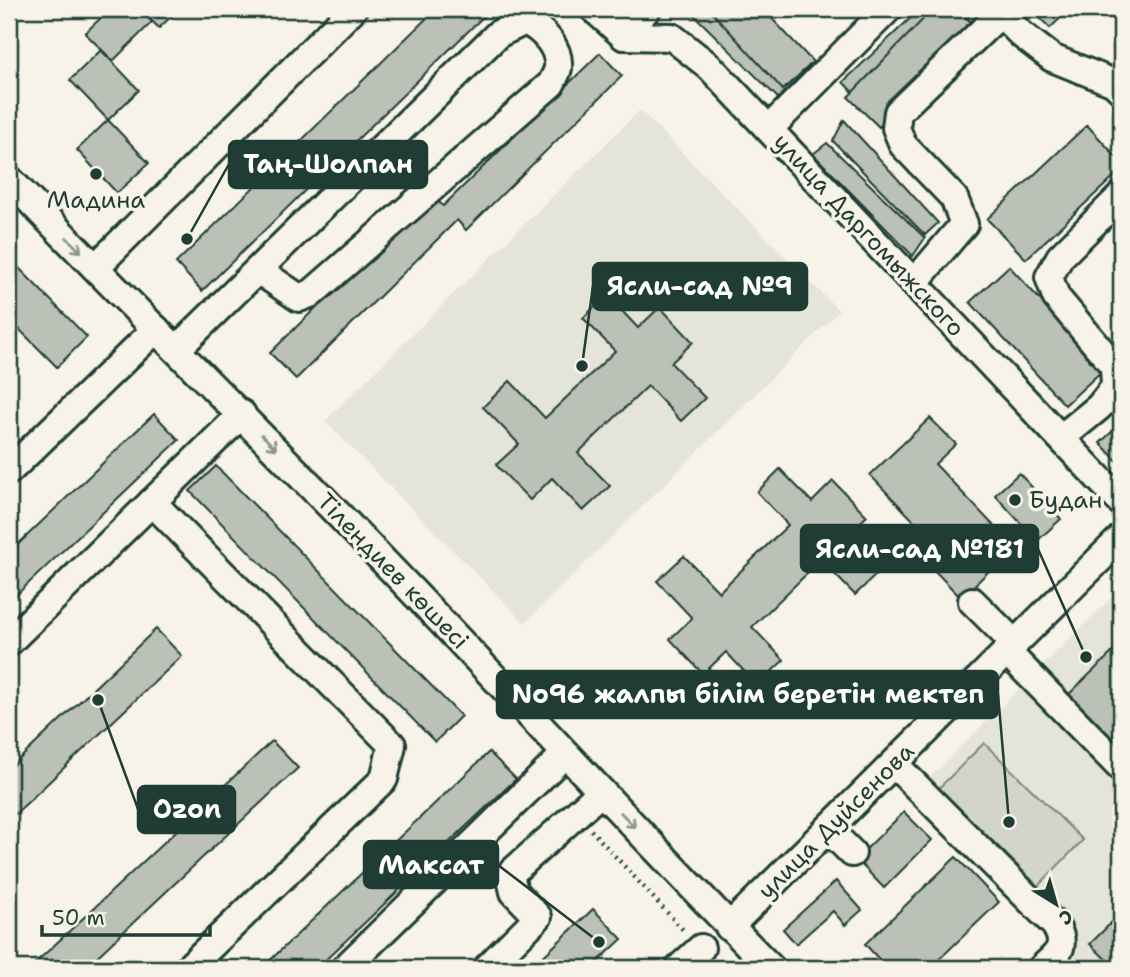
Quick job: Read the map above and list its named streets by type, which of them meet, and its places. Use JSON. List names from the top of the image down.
{
  "streets": {
    "street": ["улица Даргомыжского", "Тілендиев көшесі", "улица Дуйсенова"]
  },
  "crossings": [
    ["Тілендиев көшесі", "улица Дуйсенова"]
  ],
  "one_way": ["Тілендиев көшесі"],
  "places": [
    "Мадина",
    "Таң-Шолпан",
    "Ясли-сад №9",
    "Будан",
    "Ясли-сад №181",
    "Ozon",
    "No96 жалпы білім беретін мектеп",
    "Максат"
  ],
  "scale_bar": "50 m",
  "north": "bottom right"
}
